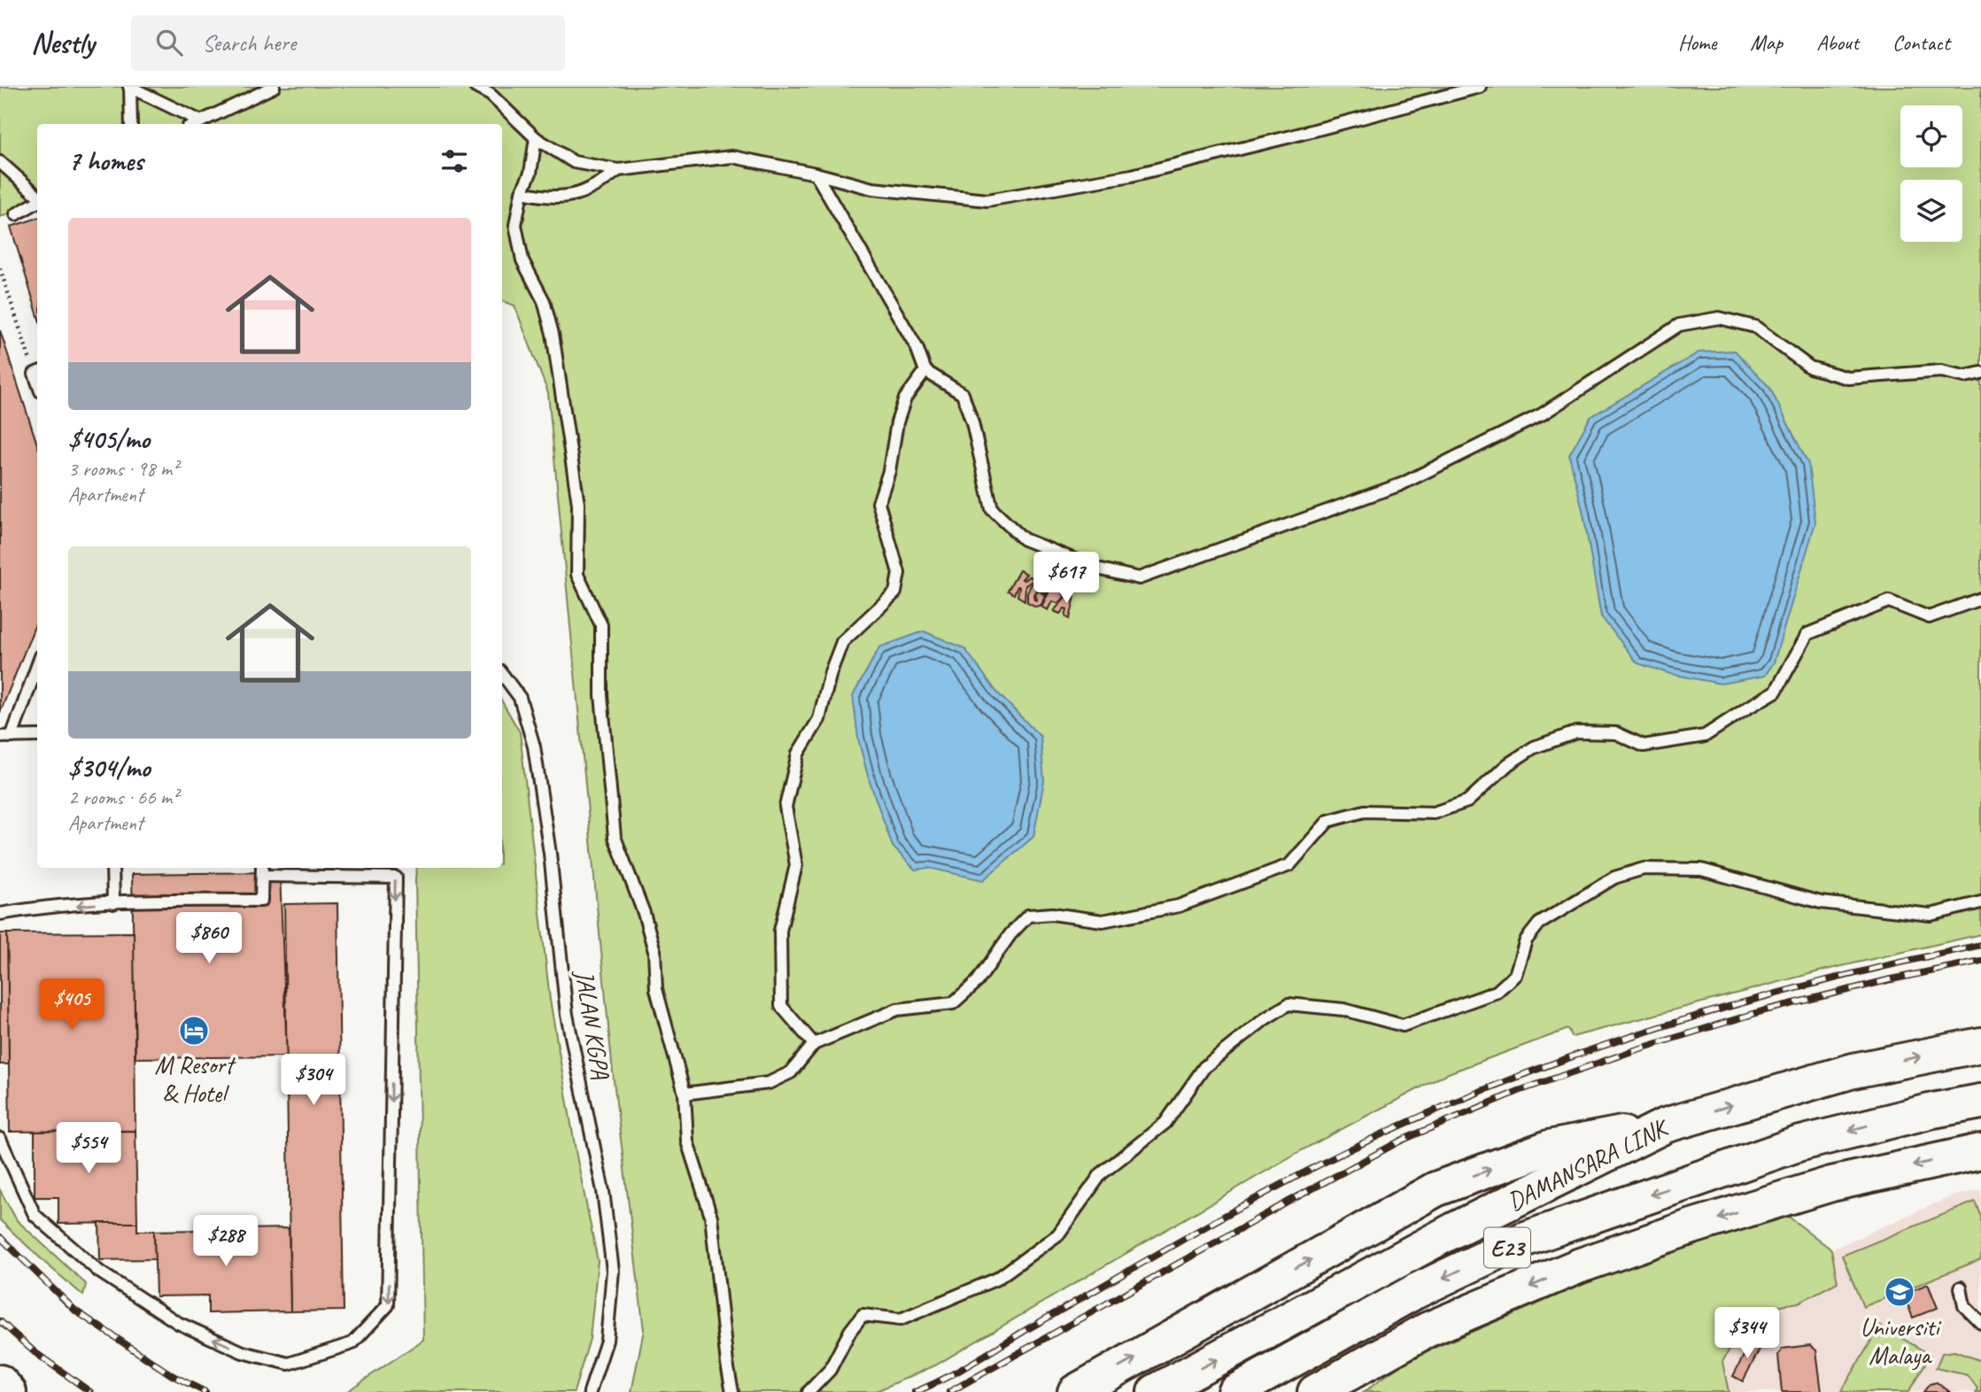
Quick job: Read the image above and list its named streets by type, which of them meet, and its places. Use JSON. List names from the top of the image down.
{
  "streets": {
    "main road": ["DAMANSARA LINK", "E23"],
    "lane": ["JALAN KGPA"]
  },
  "places": {
    "hotel": ["M Resort & Hotel"],
    "school or university": ["Universiti Malaya"]
  },
  "page": {
    "header": "Nestly",
    "search": "Search here",
    "nav": [
      "Home",
      "Map",
      "About",
      "Contact"
    ],
    "heading": "7 homes",
    "list": [
      {
        "name": "$405/mo",
        "note": "3 rooms · 98 m² · Apartment"
      },
      {
        "name": "$304/mo",
        "note": "2 rooms · 66 m² · Apartment"
      }
    ],
    "price": [
      "$617",
      "$860",
      "$405",
      "$304",
      "$554",
      "$288",
      "$344"
    ]
  }
}
